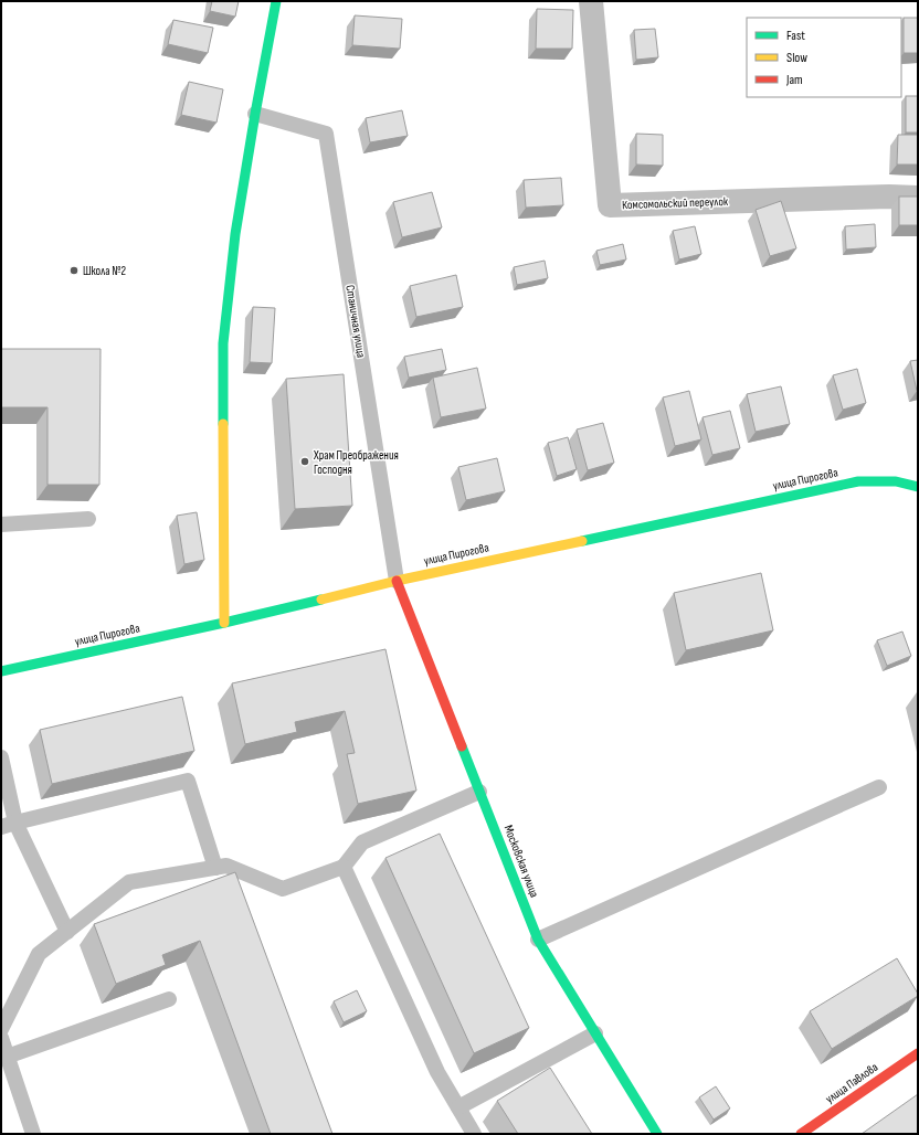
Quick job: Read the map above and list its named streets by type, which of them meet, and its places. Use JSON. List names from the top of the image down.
{
  "streets": {
    "street": [
      "Комсомольский переулок",
      "улица Пирогова",
      "Московская улица",
      "улица Павлова"
    ],
    "lane": ["Станичная улица"]
  },
  "crossings": [
    ["Станичная улица", "улица Пирогова"],
    ["Станичная улица", "Московская улица"],
    ["улица Пирогова", "Московская улица"]
  ],
  "places": ["Школа №2", "Храм Преображения Господня"],
  "legend": ["Fast", "Slow", "Jam"]
}
